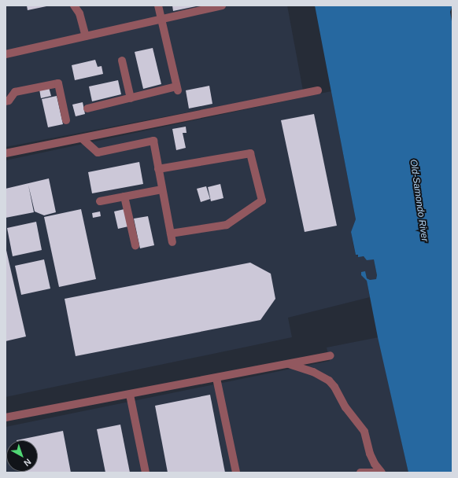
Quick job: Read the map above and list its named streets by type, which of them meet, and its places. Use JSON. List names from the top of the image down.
{
  "water": ["Old-Samondo River"],
  "north": "bottom right"
}
